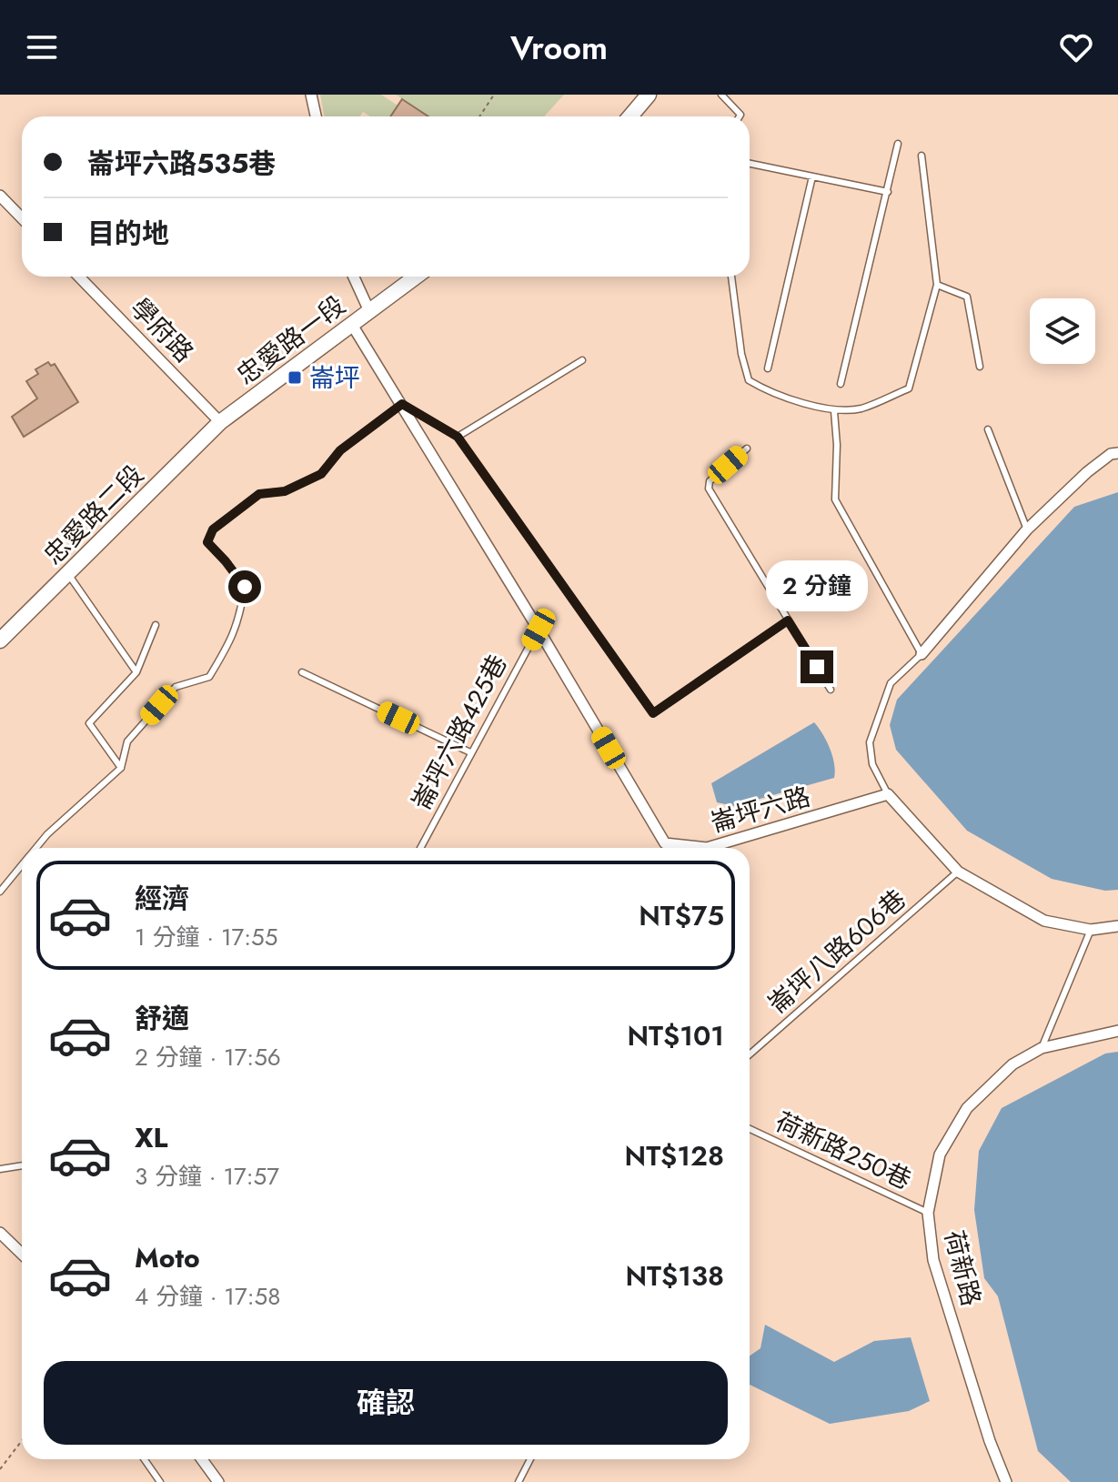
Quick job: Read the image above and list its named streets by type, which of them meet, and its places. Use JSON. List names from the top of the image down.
{
  "streets": {
    "main road": ["忠愛路一段", "忠愛路二段"],
    "street": ["學府路", "崙坪六路", "荷新路"],
    "lane": ["崙坪六路425巷", "崙坪八路606巷", "荷新路250巷"]
  },
  "crossings": [
    ["學府路", "忠愛路一段"],
    ["學府路", "忠愛路二段"],
    ["忠愛路一段", "忠愛路二段"],
    ["忠愛路一段", "崙坪六路"],
    ["崙坪六路425巷", "崙坪六路"],
    ["荷新路250巷", "荷新路"]
  ],
  "places": {
    "transit": ["崙坪"]
  },
  "page": {
    "header": "Vroom",
    "banner": ["崙坪六路535巷", "目的地"],
    "bubble": "2 分鐘",
    "list": [
      {
        "name": "經濟",
        "note": "1 分鐘 · 17:55",
        "value": "NT$75"
      },
      {
        "name": "舒適",
        "note": "2 分鐘 · 17:56",
        "value": "NT$101"
      },
      {
        "name": "XL",
        "note": "3 分鐘 · 17:57",
        "value": "NT$128"
      },
      {
        "name": "Moto",
        "note": "4 分鐘 · 17:58",
        "value": "NT$138"
      }
    ],
    "buttons": "確認"
  }
}
